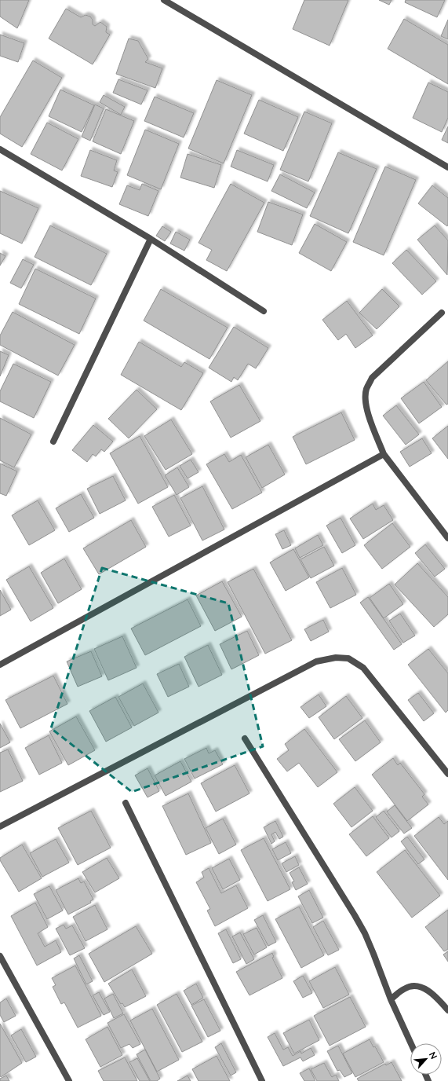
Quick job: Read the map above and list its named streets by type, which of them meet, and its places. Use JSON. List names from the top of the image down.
{
  "north": "top right"
}
